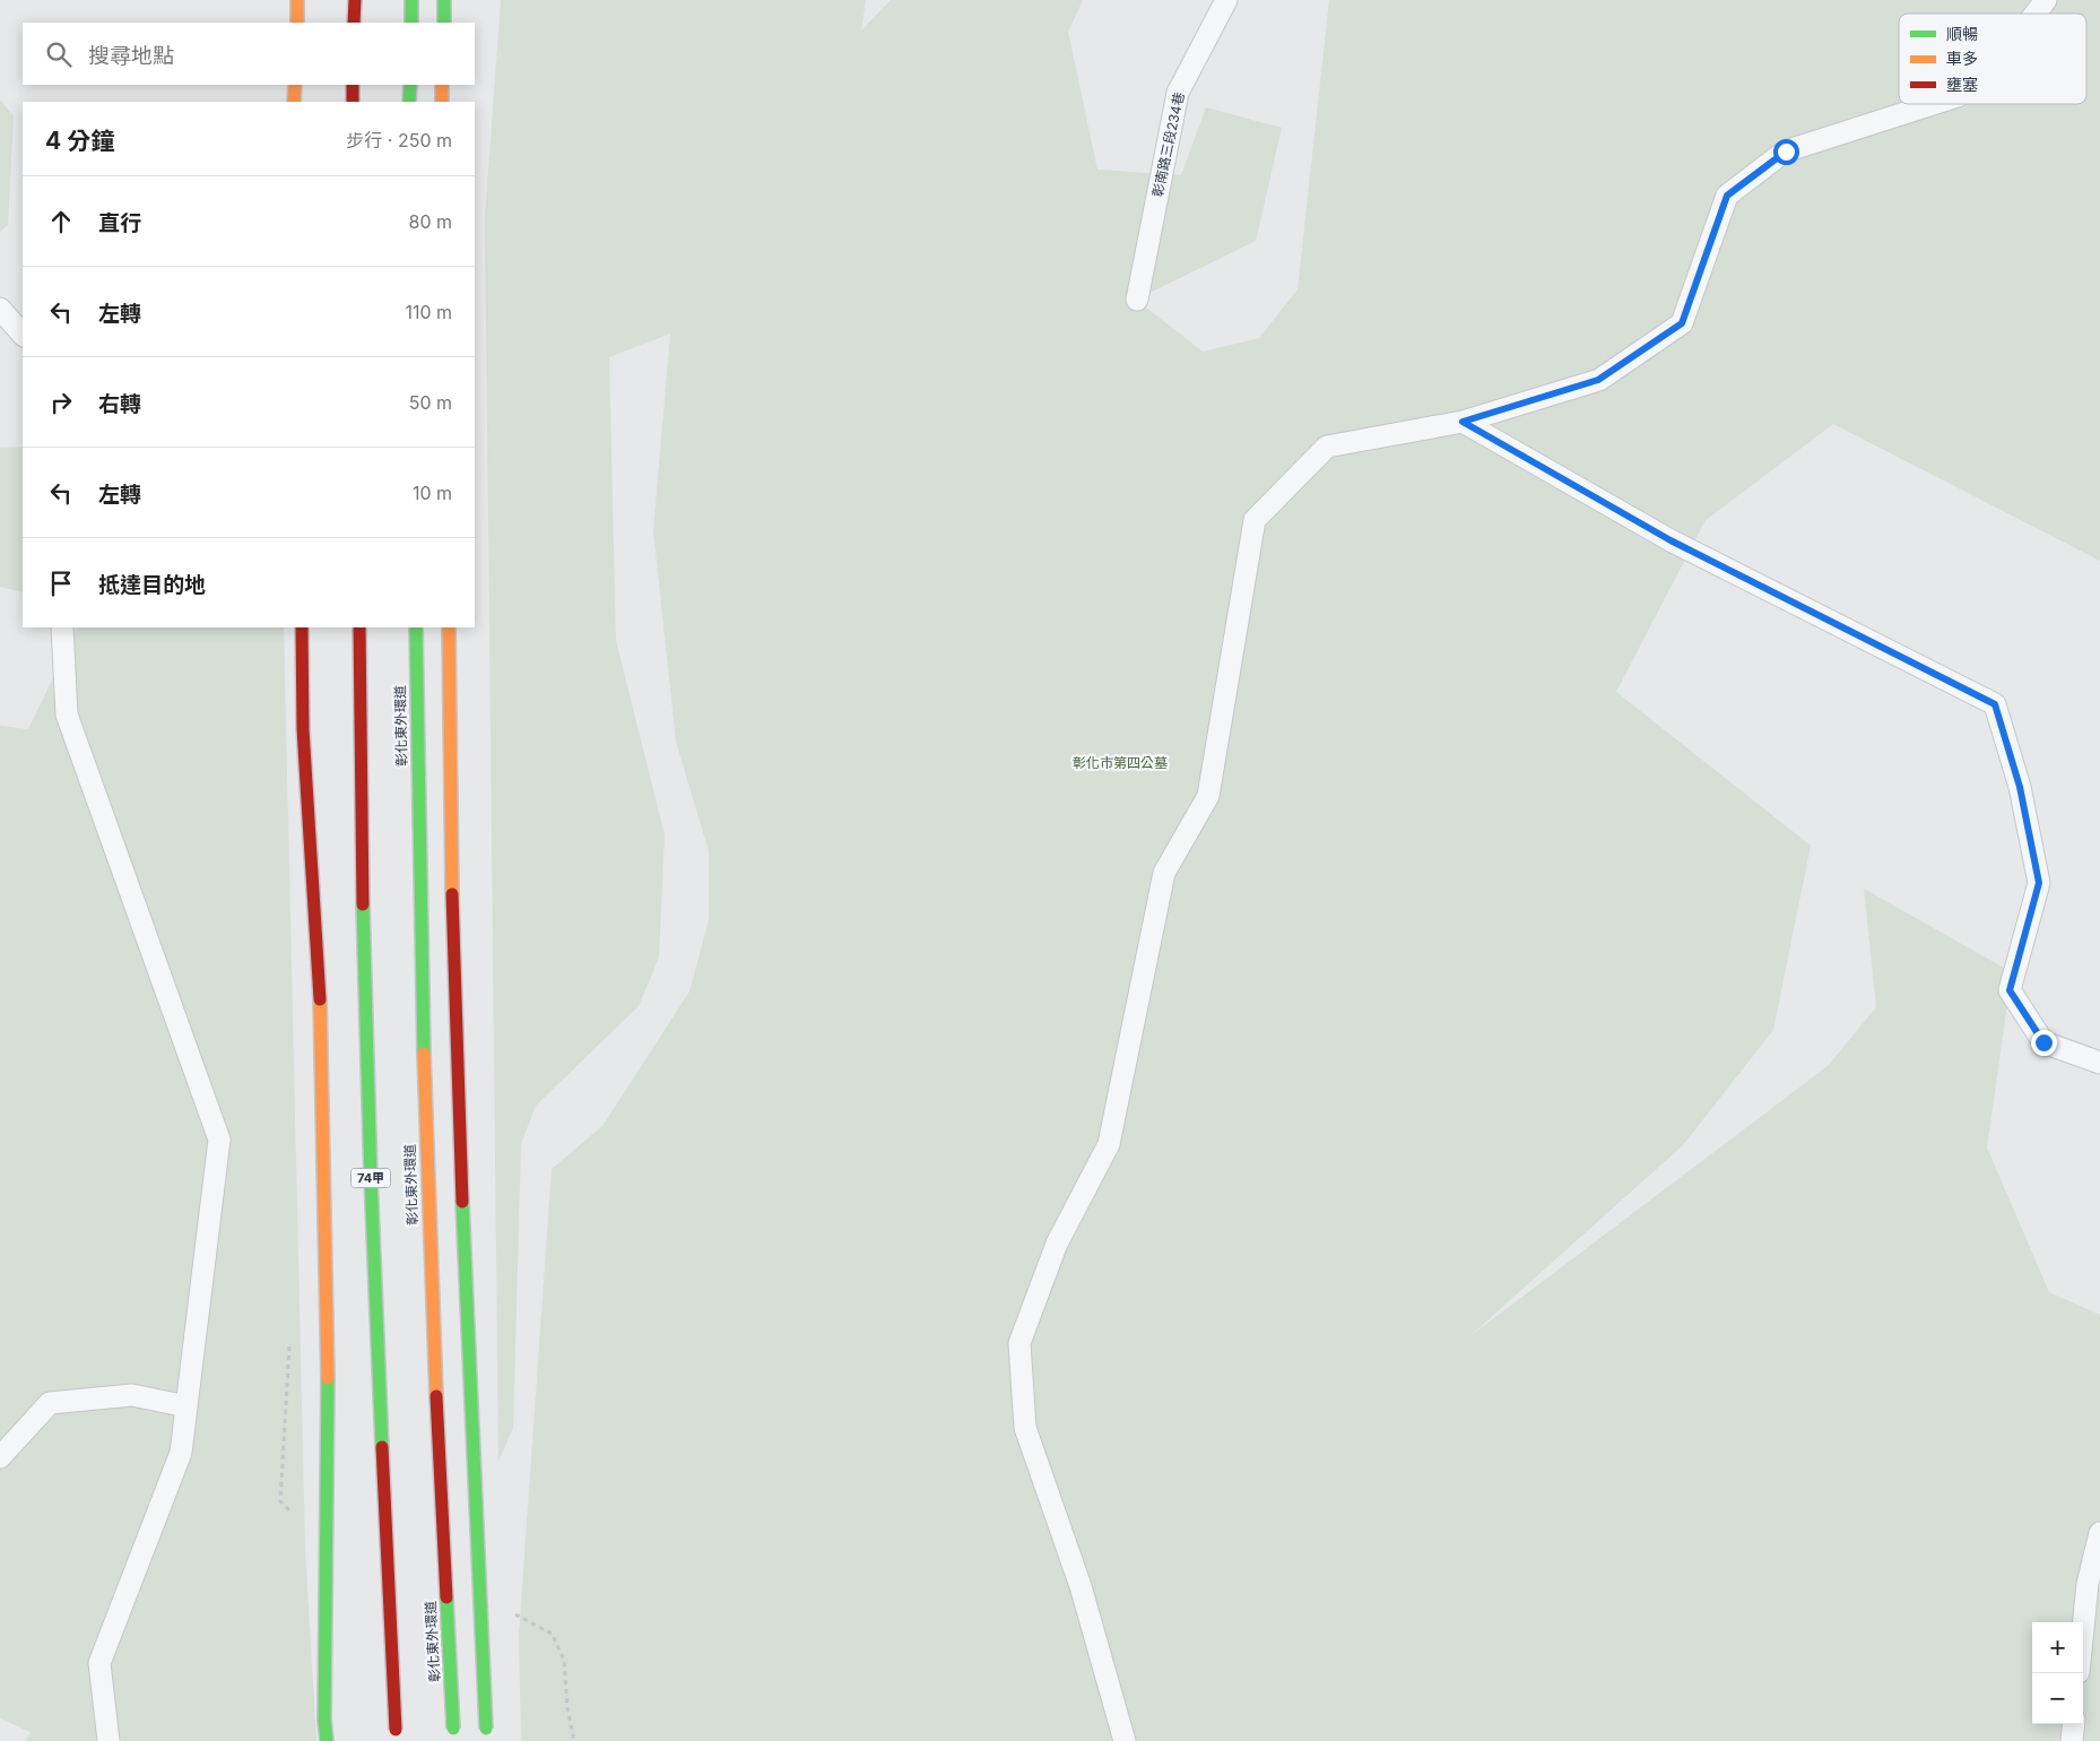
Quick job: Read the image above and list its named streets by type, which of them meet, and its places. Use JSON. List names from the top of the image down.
{
  "streets": {
    "main road": ["彰化東外環道", "74甲"],
    "lane": ["彰南路三段234巷"]
  },
  "parks": ["彰化市第四公墓"],
  "legend": ["順暢", "車多", "壅塞"],
  "page": {
    "search": "搜尋地點",
    "heading": ["4 分鐘", "步行 · 250 m"],
    "list": [
      ["直行", "80 m"],
      ["左轉", "110 m"],
      ["右轉", "50 m"],
      ["左轉", "10 m"],
      "抵達目的地"
    ],
    "map_buttons": ["+", "−"]
  }
}
